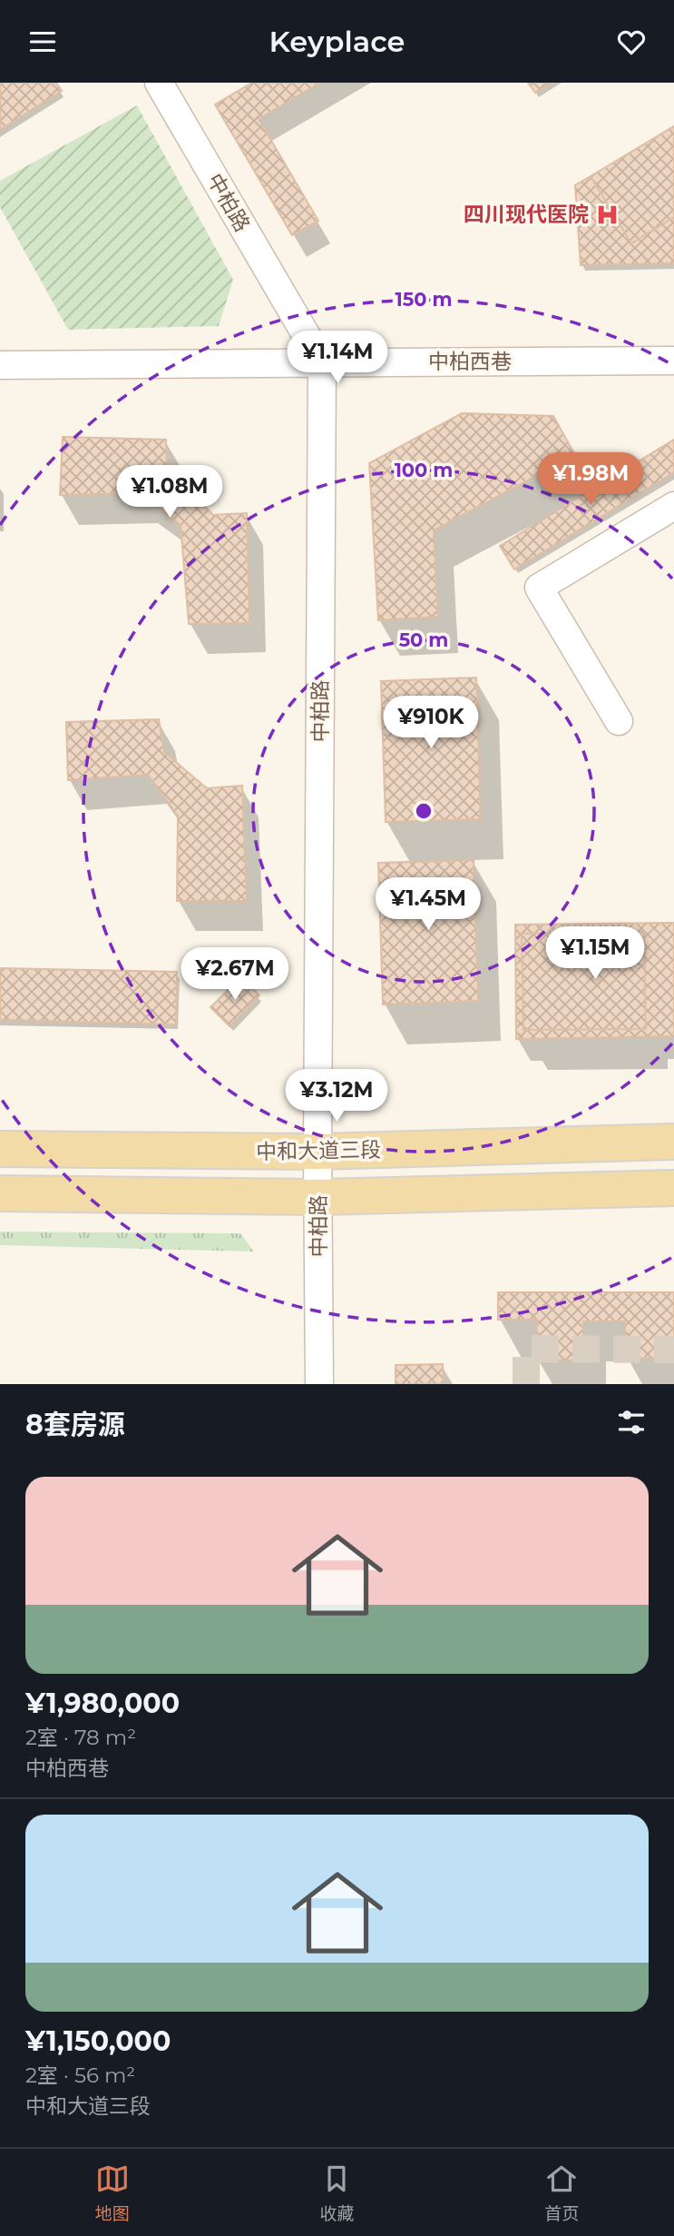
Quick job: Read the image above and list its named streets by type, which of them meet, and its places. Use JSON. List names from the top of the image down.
{
  "streets": {
    "main road": ["中和大道三段"],
    "street": ["中柏路", "中柏西巷"]
  },
  "crossings": [
    ["中柏路", "中柏西巷"],
    ["中柏路", "中和大道三段"]
  ],
  "places": {
    "hospital": ["四川现代医院"]
  },
  "page": {
    "header": "Keyplace",
    "price": [
      "¥1.14M",
      "¥1.98M",
      "¥1.08M",
      "¥910K",
      "¥1.45M",
      "¥1.15M",
      "¥2.67M",
      "¥3.12M"
    ],
    "heading": "8套房源",
    "list": [
      {
        "name": "¥1,980,000",
        "note": "2室 · 78 m² · 中柏西巷"
      },
      {
        "name": "¥1,150,000",
        "note": "2室 · 56 m² · 中和大道三段"
      }
    ],
    "tabs": ["地图", "收藏", "首页"]
  },
  "rings": ["150 m", "100 m", "50 m"]
}
